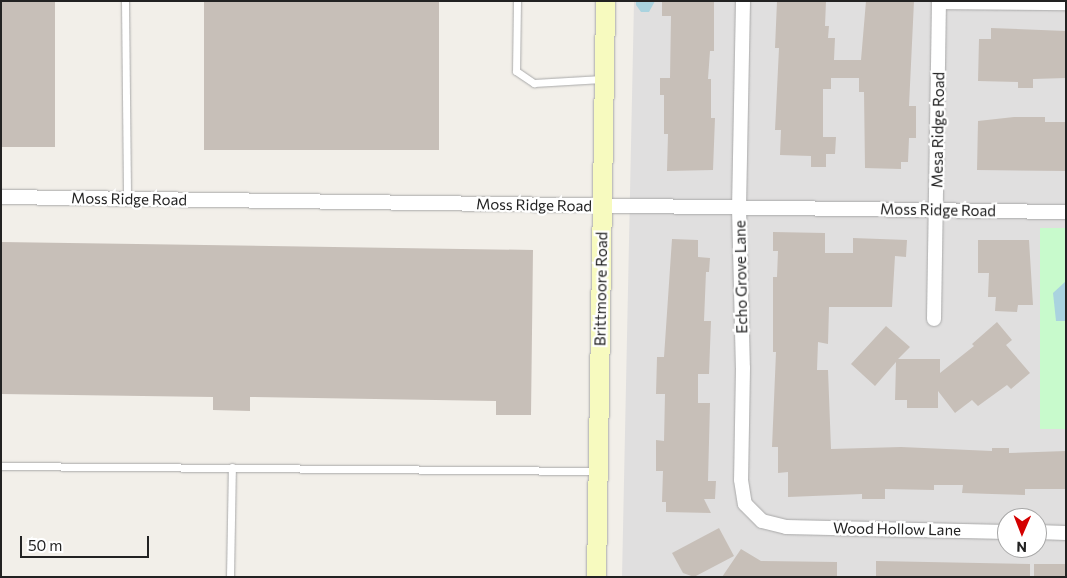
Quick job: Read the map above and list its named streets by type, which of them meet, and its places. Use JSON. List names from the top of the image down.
{
  "streets": {
    "main road": ["Brittmoore Road"],
    "street": [
      "Mesa Ridge Road",
      "Moss Ridge Road",
      "Echo Grove Lane",
      "Wood Hollow Lane"
    ]
  },
  "crossings": [
    ["Mesa Ridge Road", "Moss Ridge Road"],
    ["Moss Ridge Road", "Echo Grove Lane"],
    ["Moss Ridge Road", "Brittmoore Road"],
    ["Echo Grove Lane", "Wood Hollow Lane"]
  ],
  "scale_bar": "50 m",
  "north": "bottom"
}
